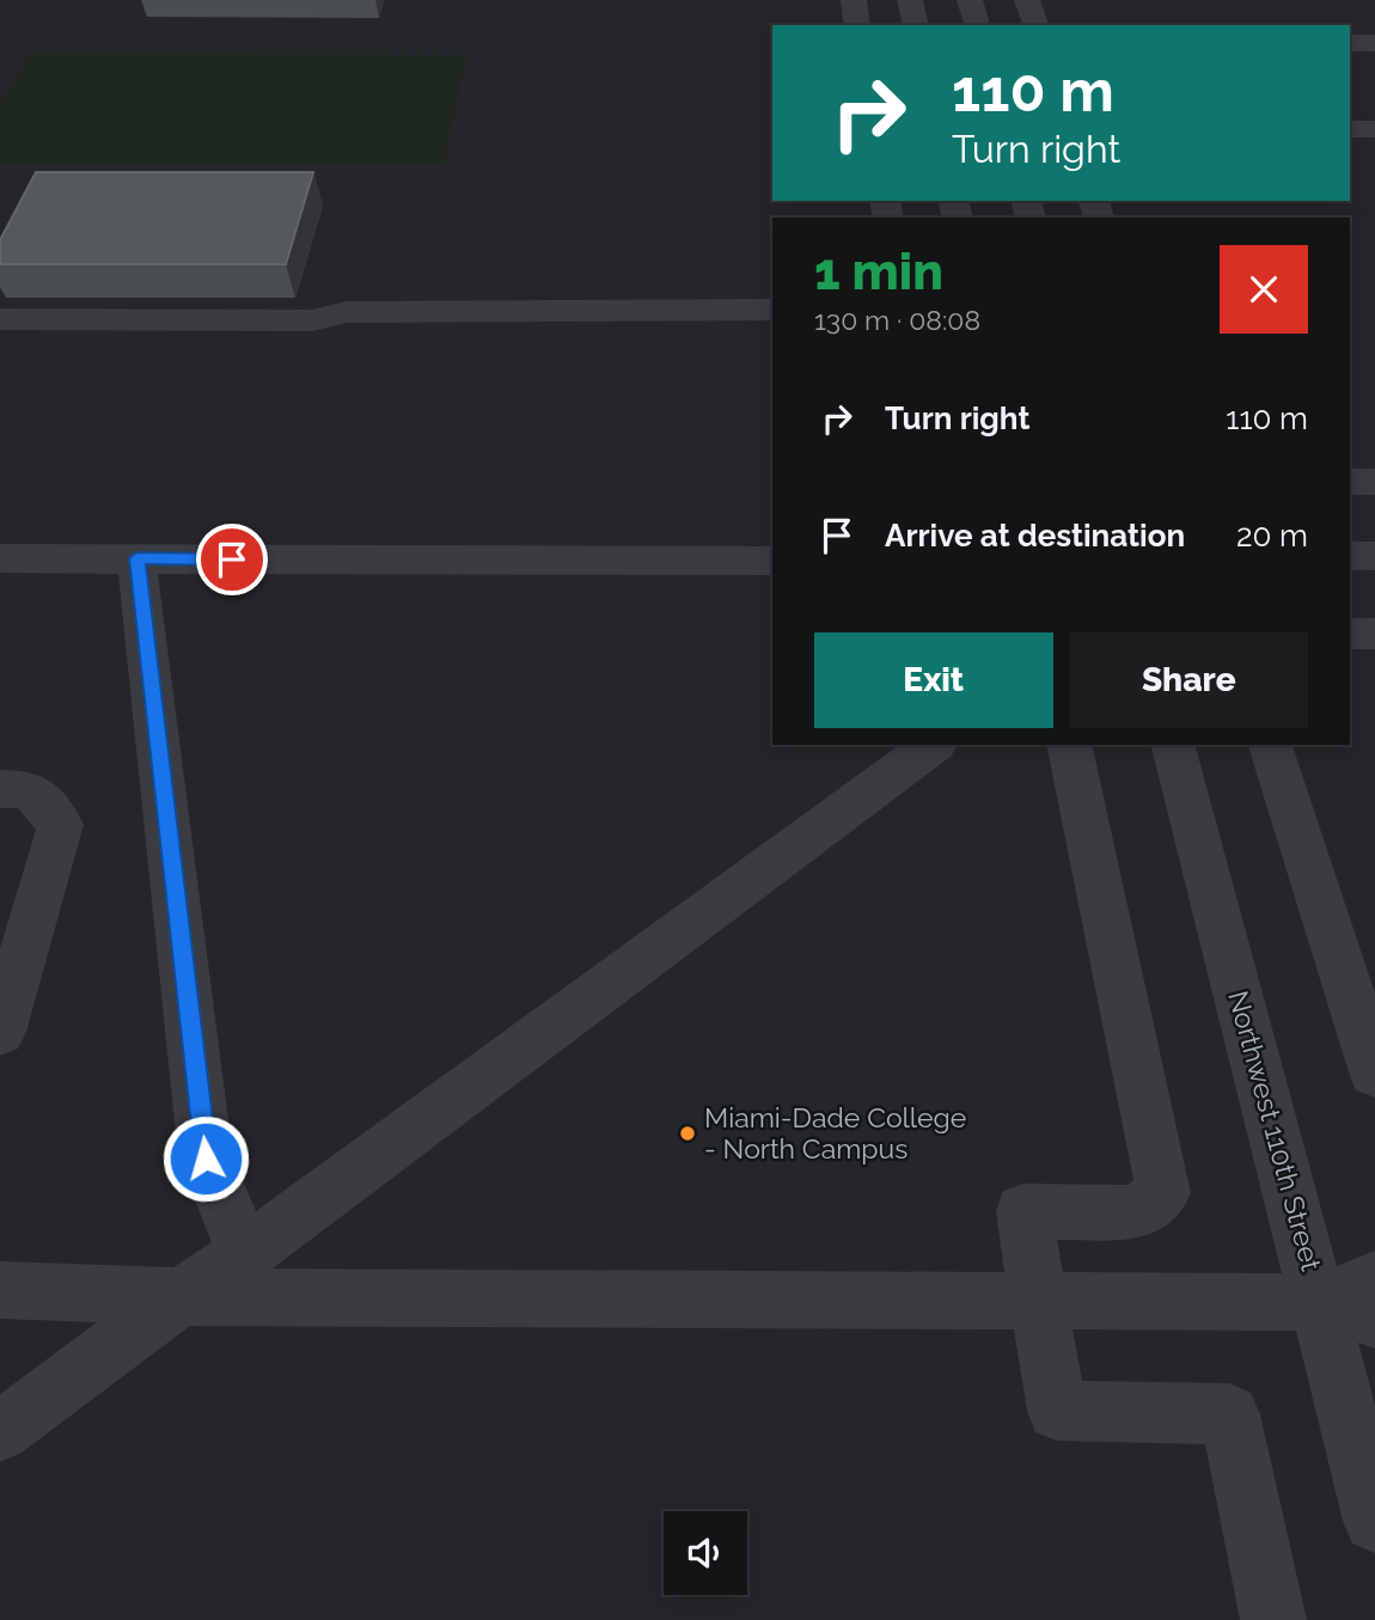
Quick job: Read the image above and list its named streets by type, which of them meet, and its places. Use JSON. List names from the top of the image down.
{
  "streets": {
    "street": ["Northwest 110th Street"]
  },
  "places": ["Miami-Dade College - North Campus"],
  "page": {
    "turn": ["110 m", "Turn right"],
    "heading": ["1 min", "130 m · 08:08"],
    "list": [
      {
        "name": "Turn right",
        "value": "110 m"
      },
      {
        "name": "Arrive at destination",
        "value": "20 m"
      }
    ],
    "buttons": ["Exit", "Share"]
  }
}
